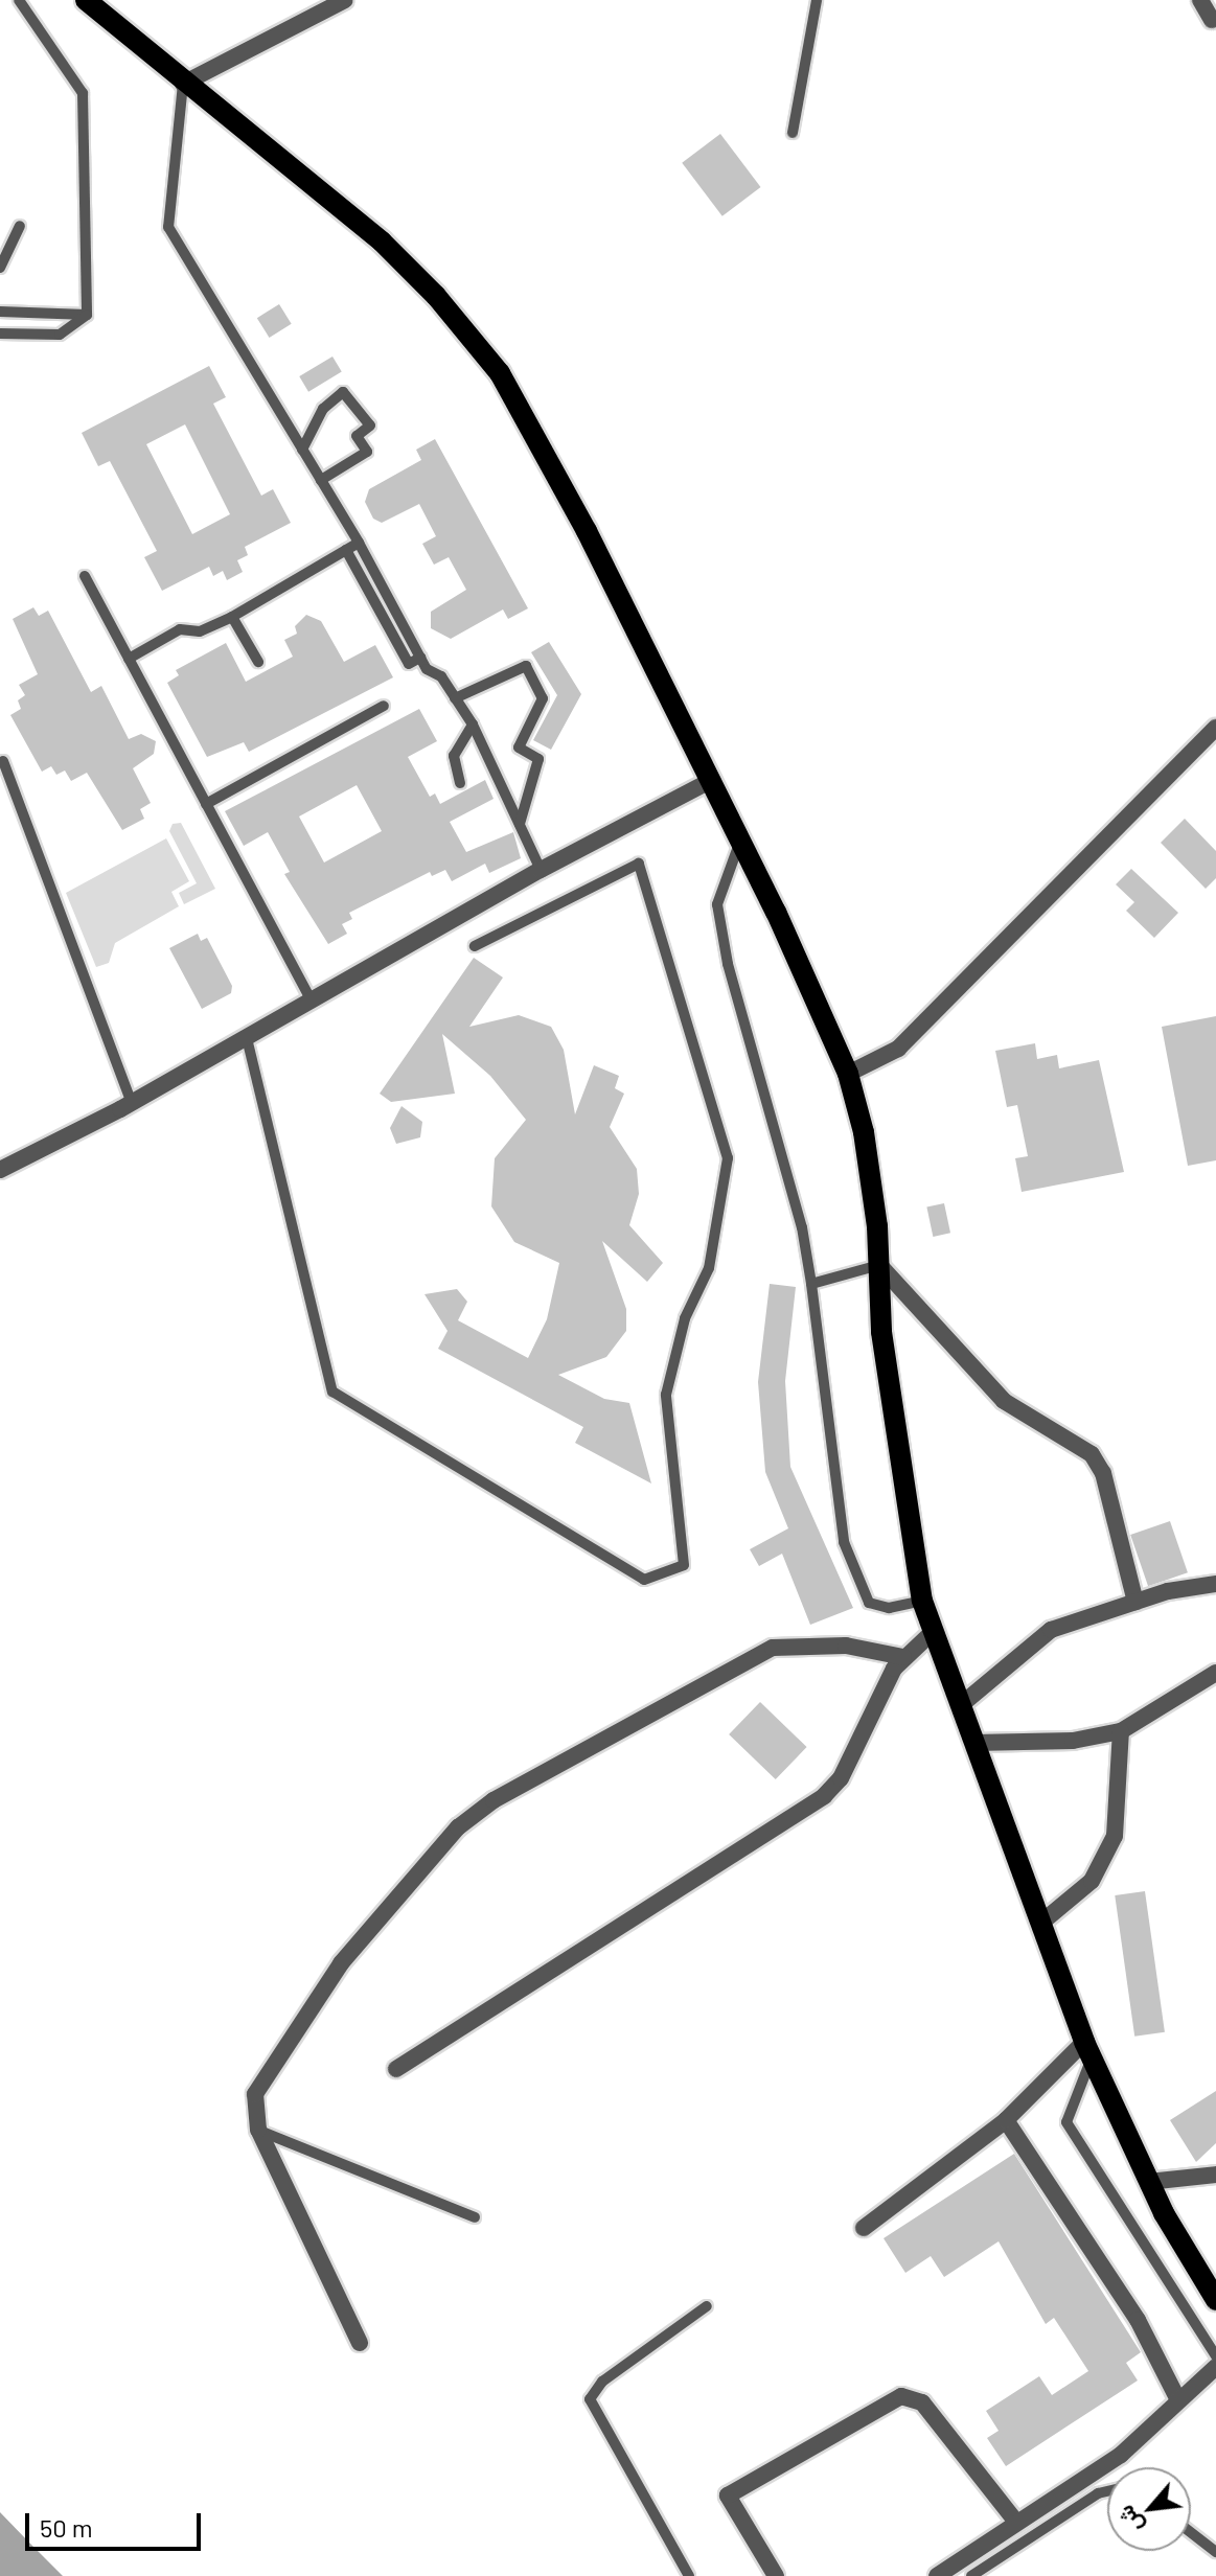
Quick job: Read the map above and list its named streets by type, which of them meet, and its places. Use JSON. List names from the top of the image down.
{
  "scale_bar": "50 m",
  "north": "bottom left"
}
